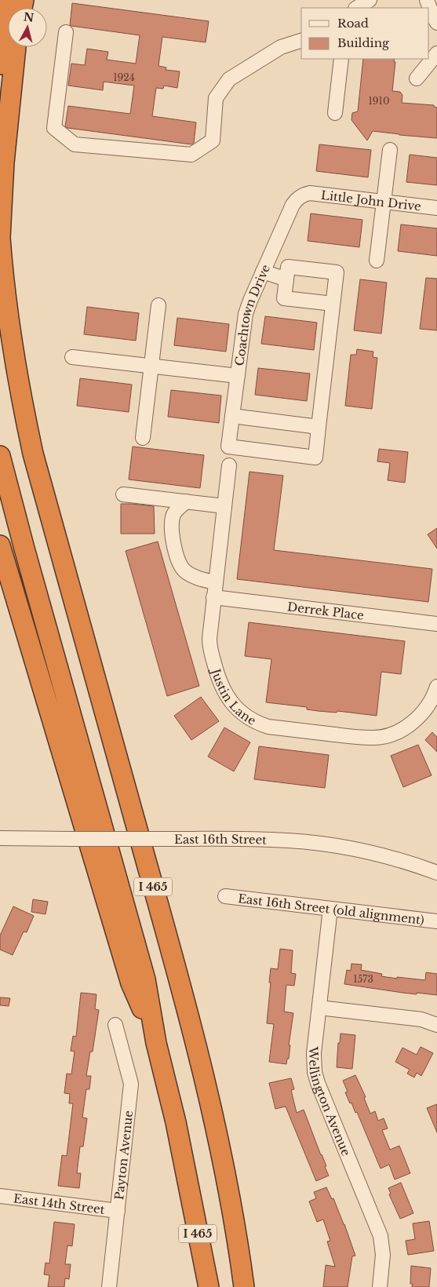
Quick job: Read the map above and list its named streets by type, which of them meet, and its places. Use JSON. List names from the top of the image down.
{
  "streets": {
    "highway": ["I 465"],
    "street": [
      "Little John Drive",
      "Coachtown Drive",
      "Derrek Place",
      "Justin Lane",
      "East 16th Street",
      "East 16th Street (old alignment)",
      "Wellington Avenue",
      "Payton Avenue",
      "East 14th Street"
    ]
  },
  "crossings": [
    ["Little John Drive", "Coachtown Drive"],
    ["Derrek Place", "Justin Lane"],
    ["East 16th Street (old alignment)", "Wellington Avenue"],
    ["Payton Avenue", "East 14th Street"]
  ],
  "house_numbers": ["1924", "1910", "1573"],
  "legend": ["Road", "Building"],
  "north": "top"
}
